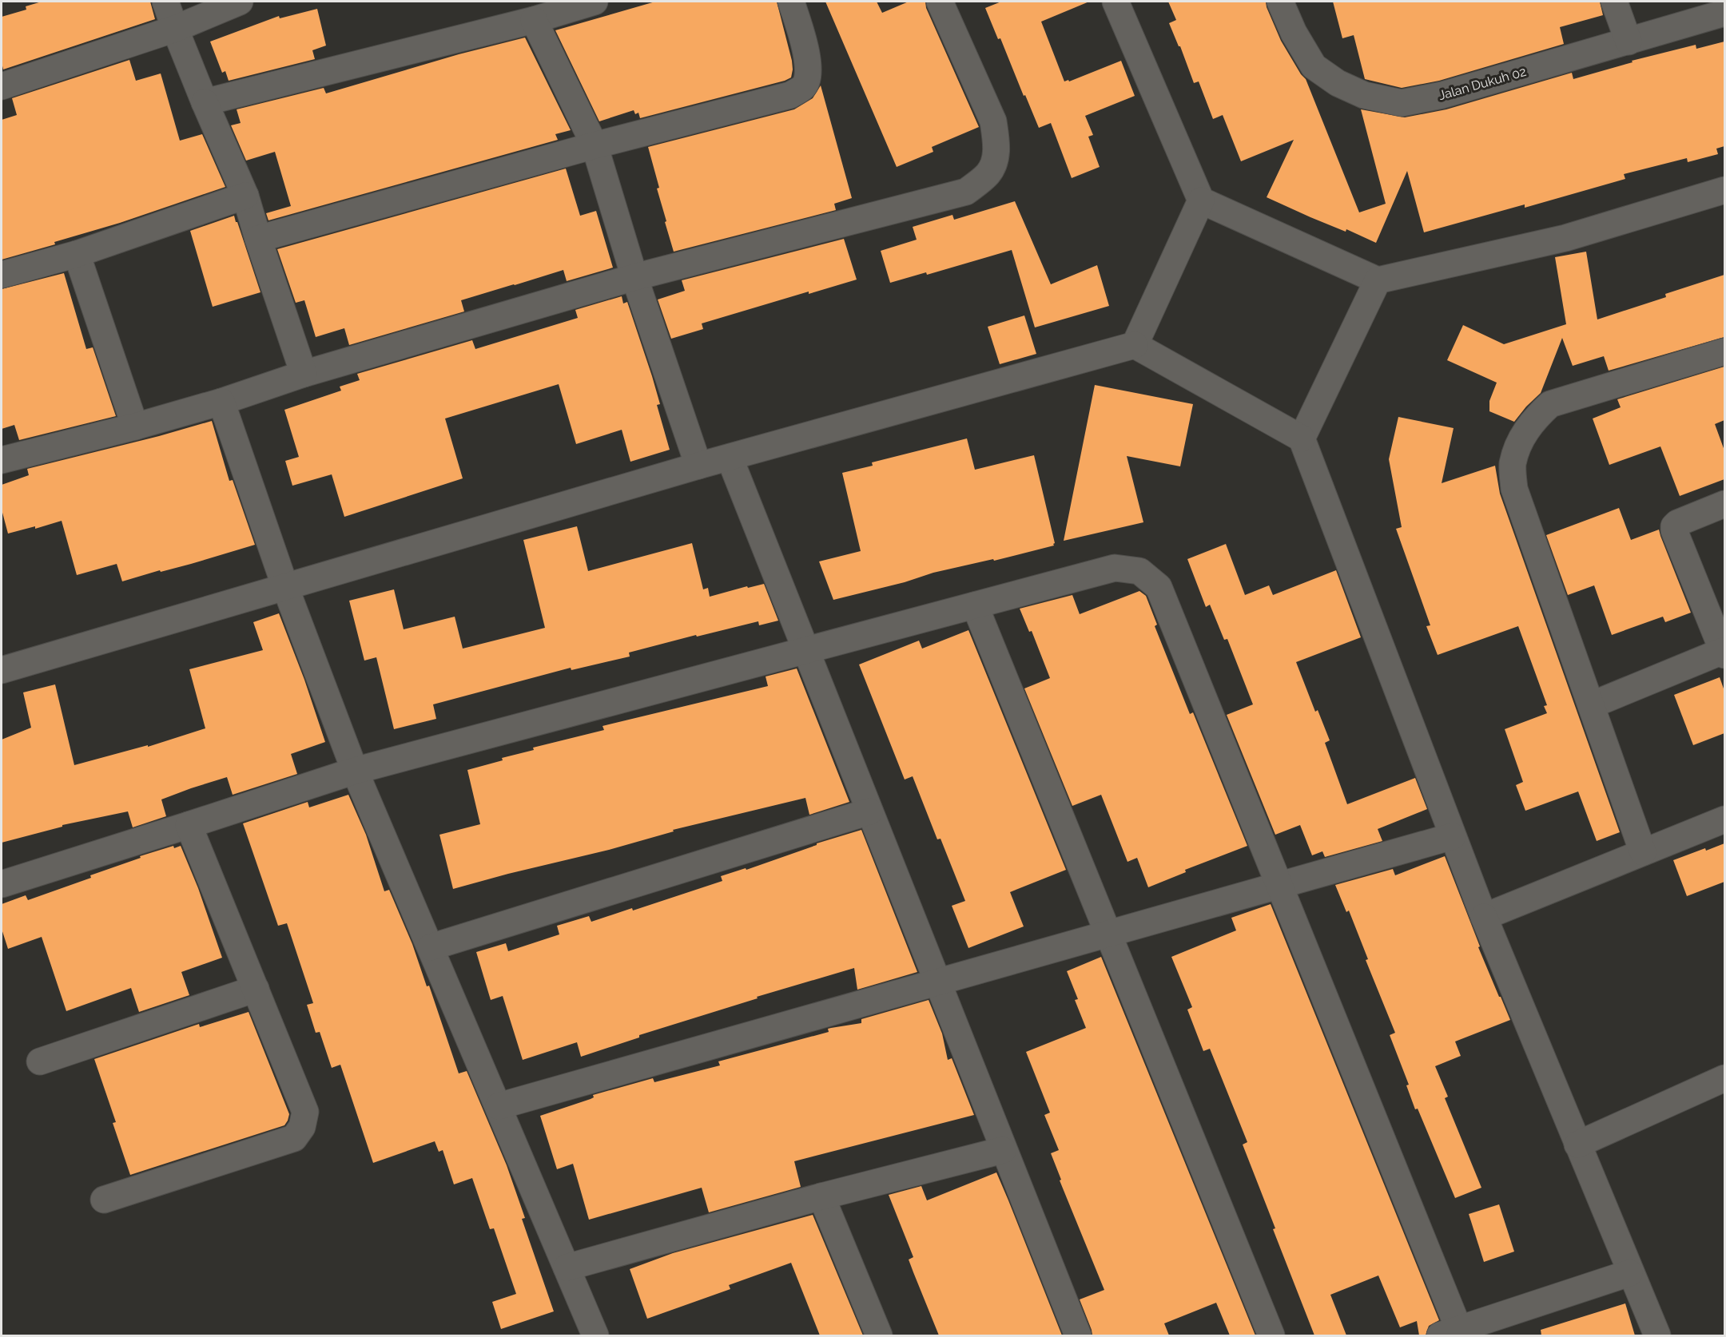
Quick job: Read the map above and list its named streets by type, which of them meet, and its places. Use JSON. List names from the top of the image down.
{
  "streets": {
    "street": ["Jalan Dukuh 02"]
  }
}
